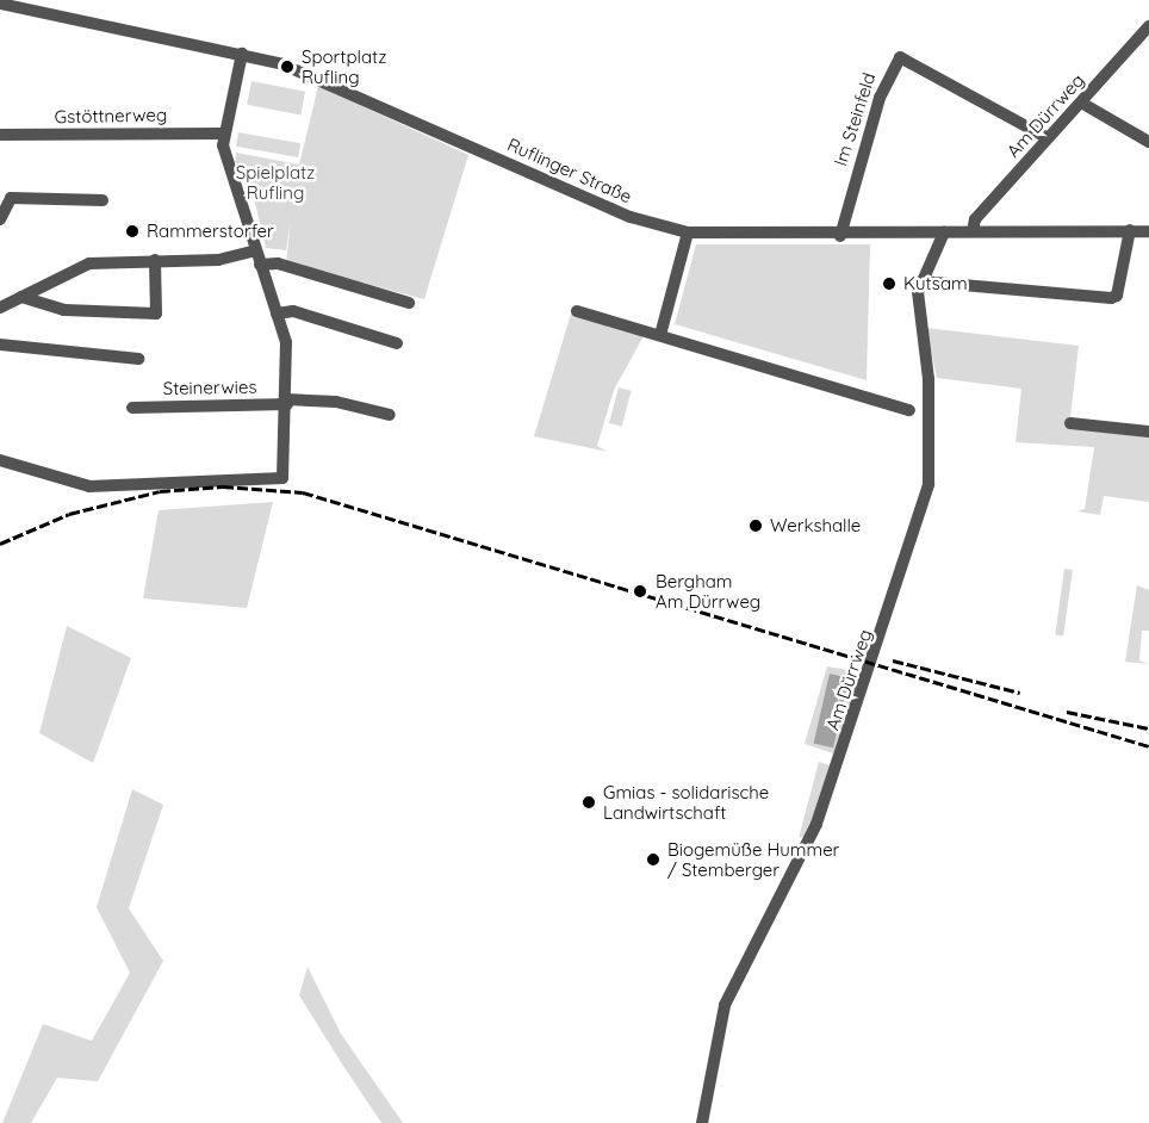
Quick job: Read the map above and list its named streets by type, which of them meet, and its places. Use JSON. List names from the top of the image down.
{
  "streets": {
    "street": [
      "Gstöttnerweg",
      "Am Dürrweg",
      "Im Steinfeld",
      "Ruflinger Straße",
      "Steinerwies"
    ]
  },
  "crossings": [
    ["Am Dürrweg", "Im Steinfeld"],
    ["Am Dürrweg", "Ruflinger Straße"],
    ["Im Steinfeld", "Ruflinger Straße"]
  ],
  "parks": ["Spielplatz Rufling"],
  "places": [
    "Sportplatz Rufling",
    "Rammerstorfer",
    "Kutsam",
    "Werkshalle",
    "Bergham Am Dürrweg",
    "Gmias - solidarische Landwirtschaft",
    "Biogemüße Hummer / Stemberger"
  ]
}
